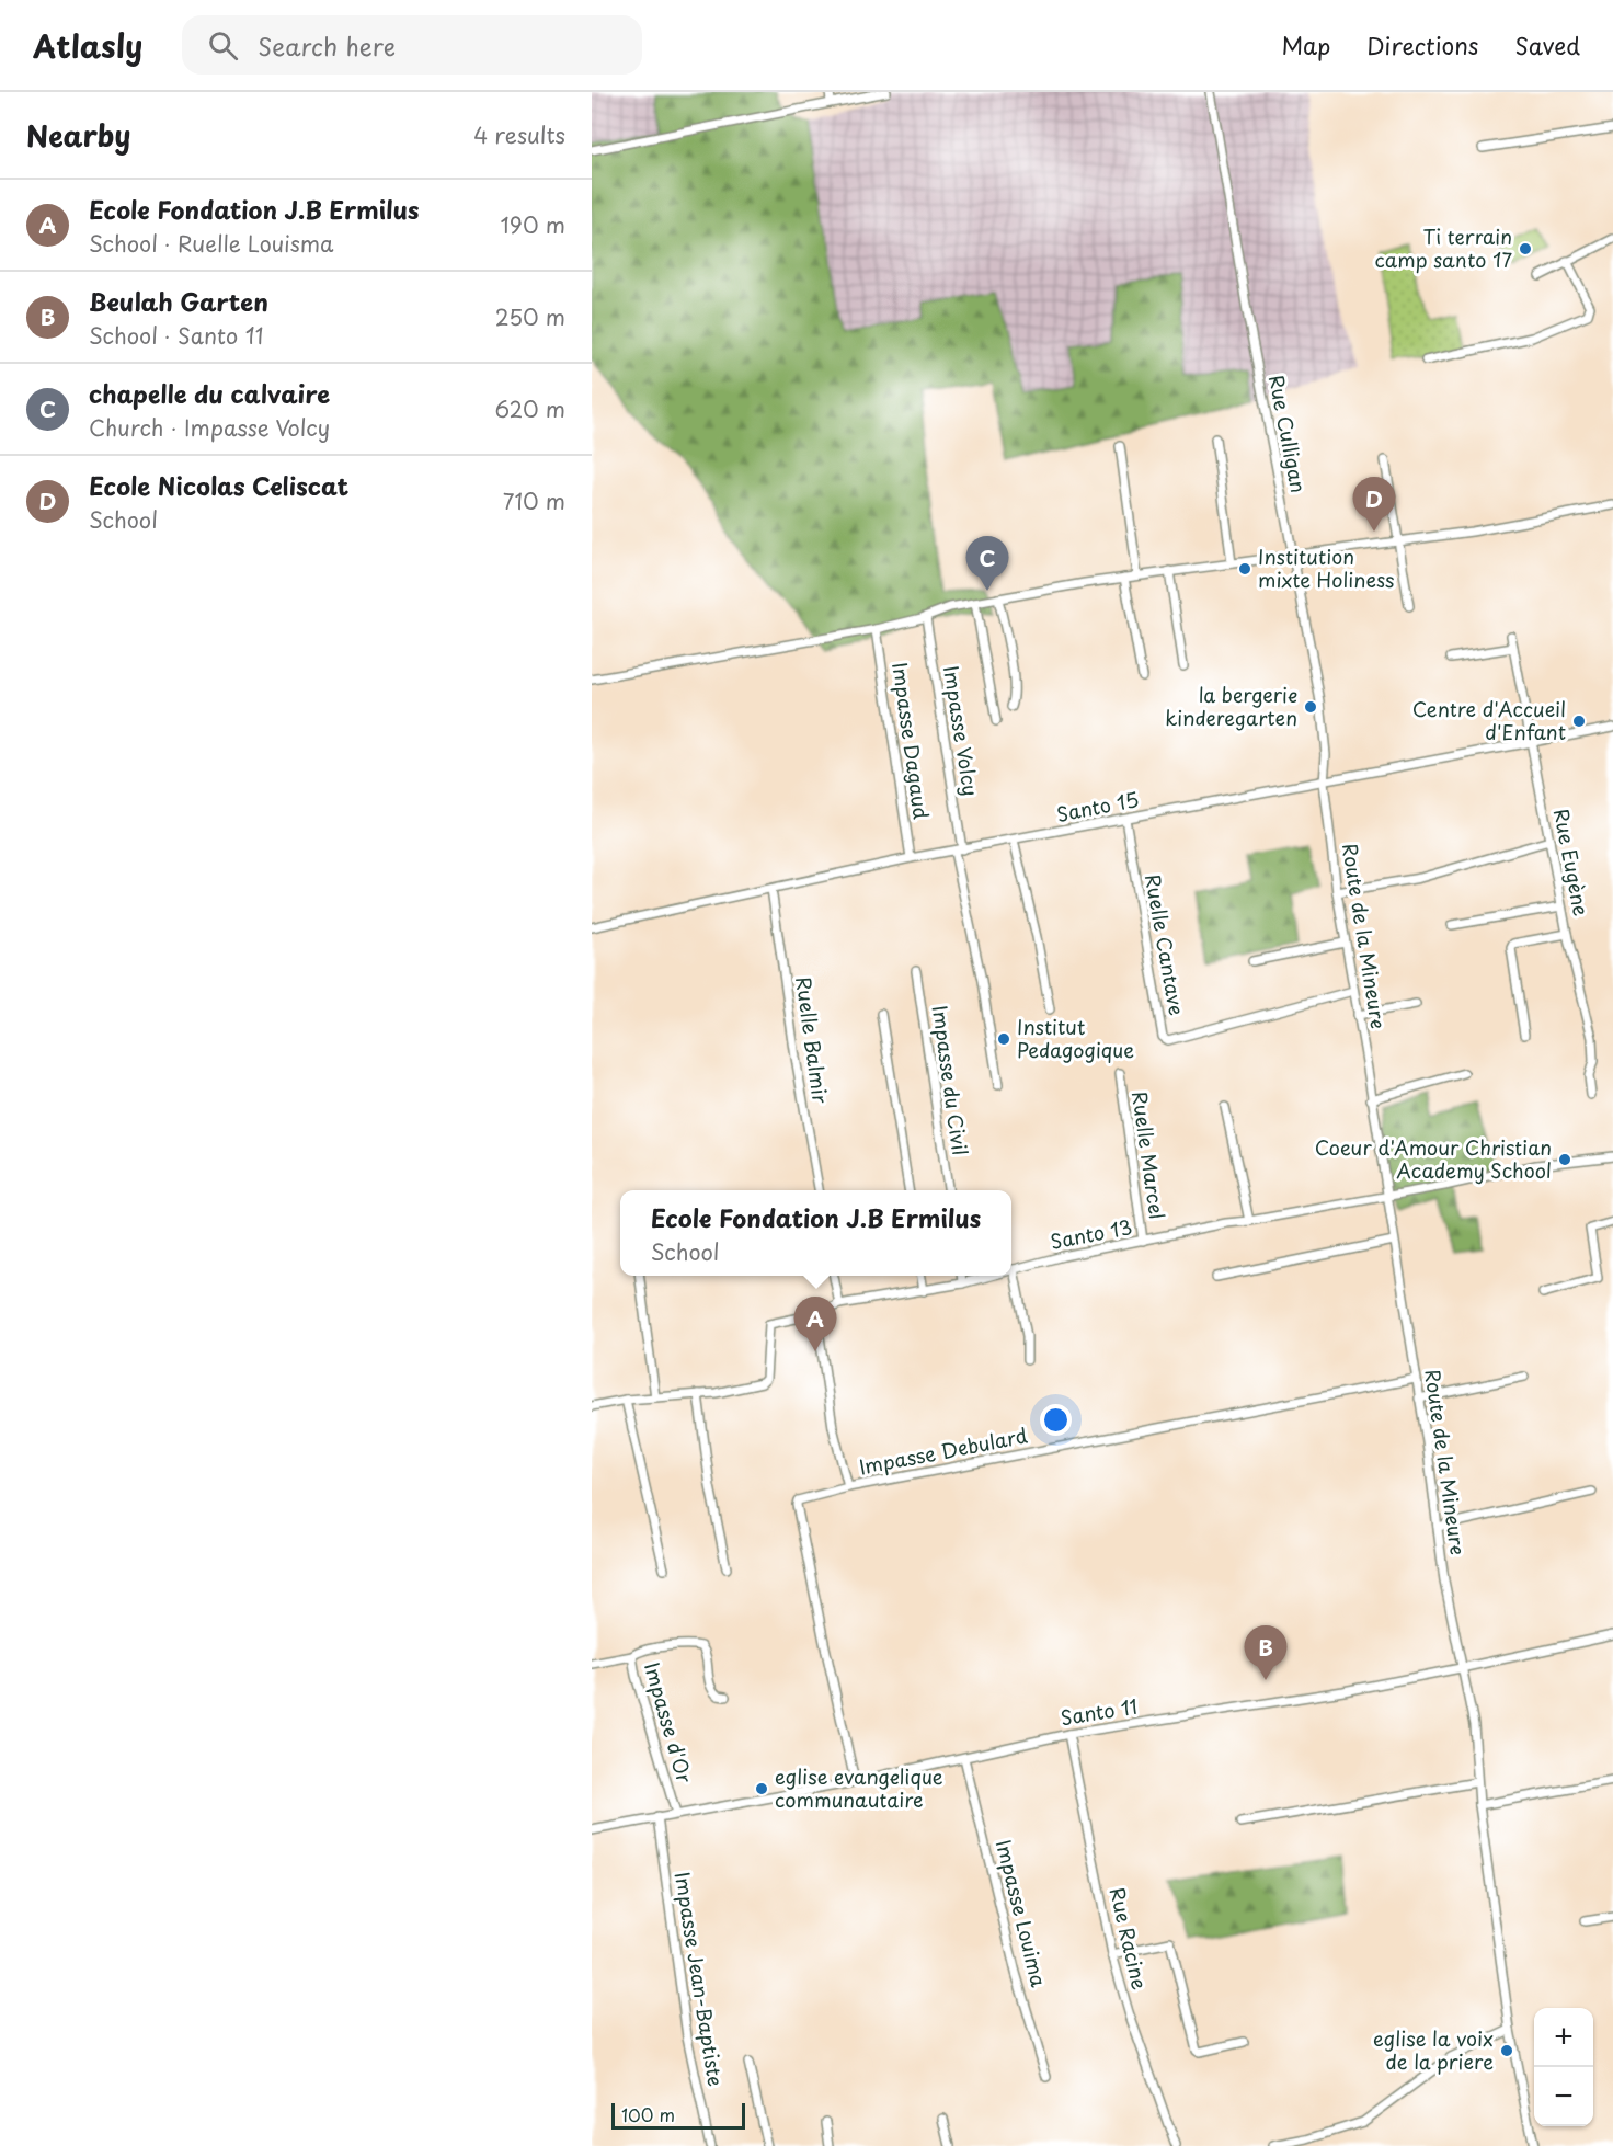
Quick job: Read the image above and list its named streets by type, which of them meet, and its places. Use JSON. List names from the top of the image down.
{
  "streets": {
    "street": [
      "Rue Culligan",
      "Impasse Volcy",
      "Impasse Dagaud",
      "Santo 15",
      "Rue Eugène",
      "Route de la Mineure",
      "Ruelle Cantave",
      "Ruelle Balmir",
      "Impasse du Civil",
      "Ruelle Marcel",
      "Santo 13",
      "Impasse Debulard",
      "Santo 11",
      "Impasse d'Or",
      "Impasse Louima",
      "Rue Racine",
      "Impasse Jean-Baptiste"
    ]
  },
  "crossings": [
    ["Rue Culligan", "Santo 15"],
    ["Rue Culligan", "Route de la Mineure"],
    ["Impasse Volcy", "Santo 15"],
    ["Impasse Dagaud", "Santo 15"],
    ["Santo 15", "Rue Eugène"],
    ["Santo 15", "Route de la Mineure"],
    ["Santo 15", "Ruelle Cantave"],
    ["Santo 15", "Ruelle Balmir"],
    ["Route de la Mineure", "Ruelle Cantave"],
    ["Route de la Mineure", "Santo 13"],
    ["Route de la Mineure", "Impasse Debulard"],
    ["Route de la Mineure", "Santo 11"],
    ["Ruelle Marcel", "Santo 13"],
    ["Impasse Debulard", "Santo 11"],
    ["Santo 11", "Impasse d'Or"],
    ["Santo 11", "Impasse Louima"],
    ["Santo 11", "Rue Racine"],
    ["Santo 11", "Impasse Jean-Baptiste"]
  ],
  "places": [
    "Ti terrain camp santo 17",
    "Institution mixte Holiness",
    "la bergerie kinderegarten",
    "Centre d'Accueil d'Enfant",
    "Institut Pedagogique",
    "Coeur d'Amour Christian Academy School",
    "eglise evangelique communautaire",
    "eglise la voix de la priere"
  ],
  "scale_bar": "100 m",
  "page": {
    "header": "Atlasly",
    "search": "Search here",
    "nav": ["Map", "Directions", "Saved"],
    "heading": ["Nearby", "4 results"],
    "list": [
      {
        "mark": "A",
        "name": "Ecole Fondation J.B Ermilus",
        "note": "School · Ruelle Louisma",
        "value": "190 m"
      },
      {
        "mark": "B",
        "name": "Beulah Garten",
        "note": "School · Santo 11",
        "value": "250 m"
      },
      {
        "mark": "C",
        "name": "chapelle du calvaire",
        "note": "Church · Impasse Volcy",
        "value": "620 m"
      },
      {
        "mark": "D",
        "name": "Ecole Nicolas Celiscat",
        "note": "School",
        "value": "710 m"
      }
    ],
    "pins": [
      "D",
      "C",
      "A",
      "B"
    ],
    "popup": ["Ecole Fondation J.B Ermilus", "School"],
    "map_buttons": ["+", "−"],
    "scale": "100 m"
  }
}
